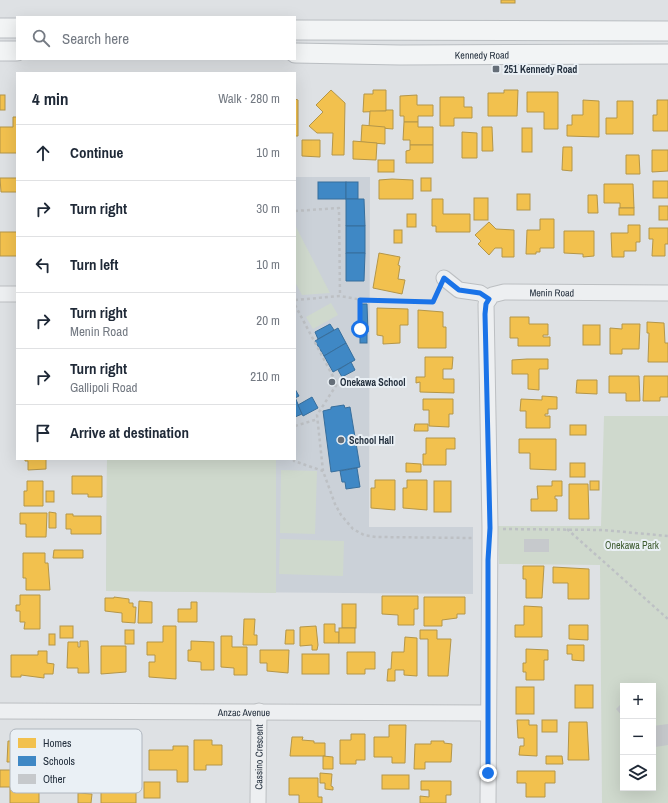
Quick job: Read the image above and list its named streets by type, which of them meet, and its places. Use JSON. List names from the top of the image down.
{
  "streets": {
    "main road": ["Kennedy Road"],
    "street": ["Menin Road", "Anzac Avenue", "Cassino Crescent"]
  },
  "crossings": [
    ["Anzac Avenue", "Cassino Crescent"]
  ],
  "parks": ["Onekawa Park"],
  "places": {
    "transit": ["251 Kennedy Road"],
    "other": ["Onekawa School", "School Hall"]
  },
  "legend": ["Homes", "Schools", "Other"],
  "page": {
    "search": "Search here",
    "heading": ["4 min", "Walk · 280 m"],
    "list": [
      ["Continue", "10 m"],
      ["Turn right", "30 m"],
      ["Turn left", "10 m"],
      ["Turn right", "Menin Road", "20 m"],
      ["Turn right", "Gallipoli Road", "210 m"],
      "Arrive at destination"
    ],
    "map_buttons": ["+", "−"]
  }
}
